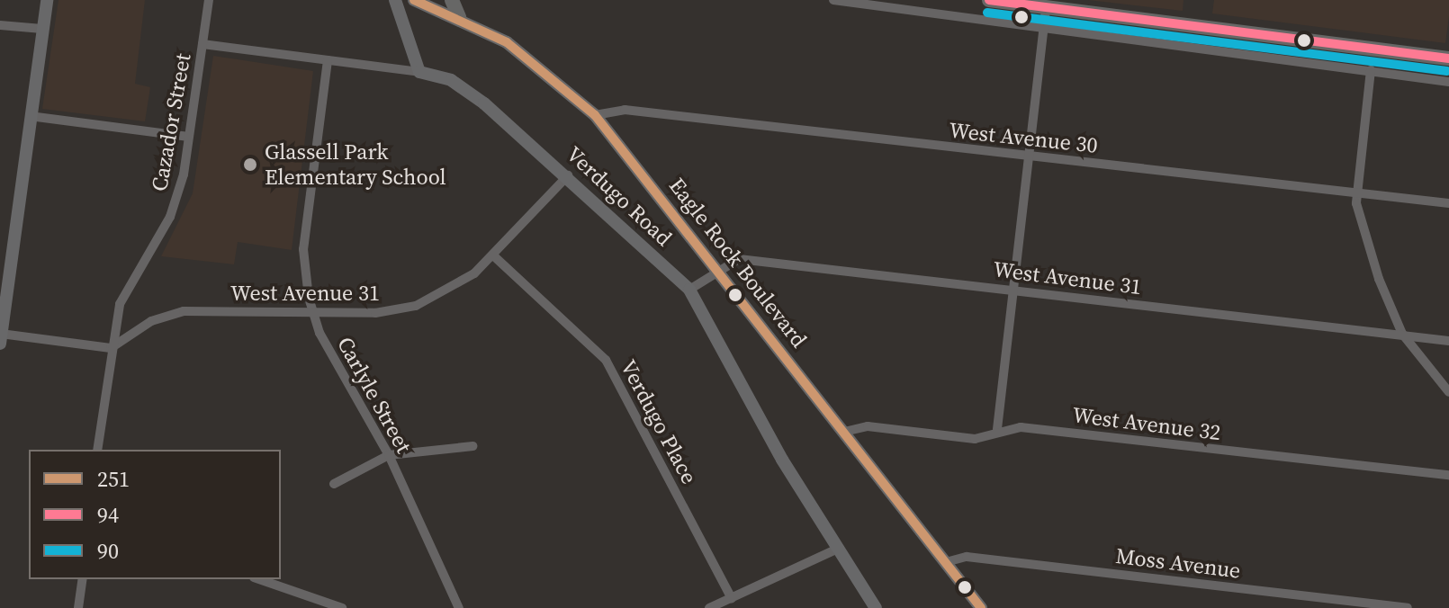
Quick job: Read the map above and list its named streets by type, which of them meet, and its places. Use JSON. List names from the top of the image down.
{
  "streets": {
    "street": [
      "Cazador Street",
      "West Avenue 30",
      "Verdugo Road",
      "Eagle Rock Boulevard",
      "West Avenue 31",
      "Carlyle Street",
      "Verdugo Place",
      "West Avenue 32",
      "Moss Avenue"
    ]
  },
  "crossings": [
    ["Cazador Street", "West Avenue 31"],
    ["West Avenue 30", "Eagle Rock Boulevard"],
    ["Verdugo Road", "West Avenue 31"],
    ["Eagle Rock Boulevard", "West Avenue 31"],
    ["Eagle Rock Boulevard", "West Avenue 32"],
    ["Eagle Rock Boulevard", "Moss Avenue"],
    ["West Avenue 31", "Carlyle Street"],
    ["West Avenue 31", "Verdugo Place"]
  ],
  "places": ["Glassell Park Elementary School"],
  "lines": ["transit line 251", "transit line 94", "transit line 90"],
  "legend": ["251", "94", "90"]
}
